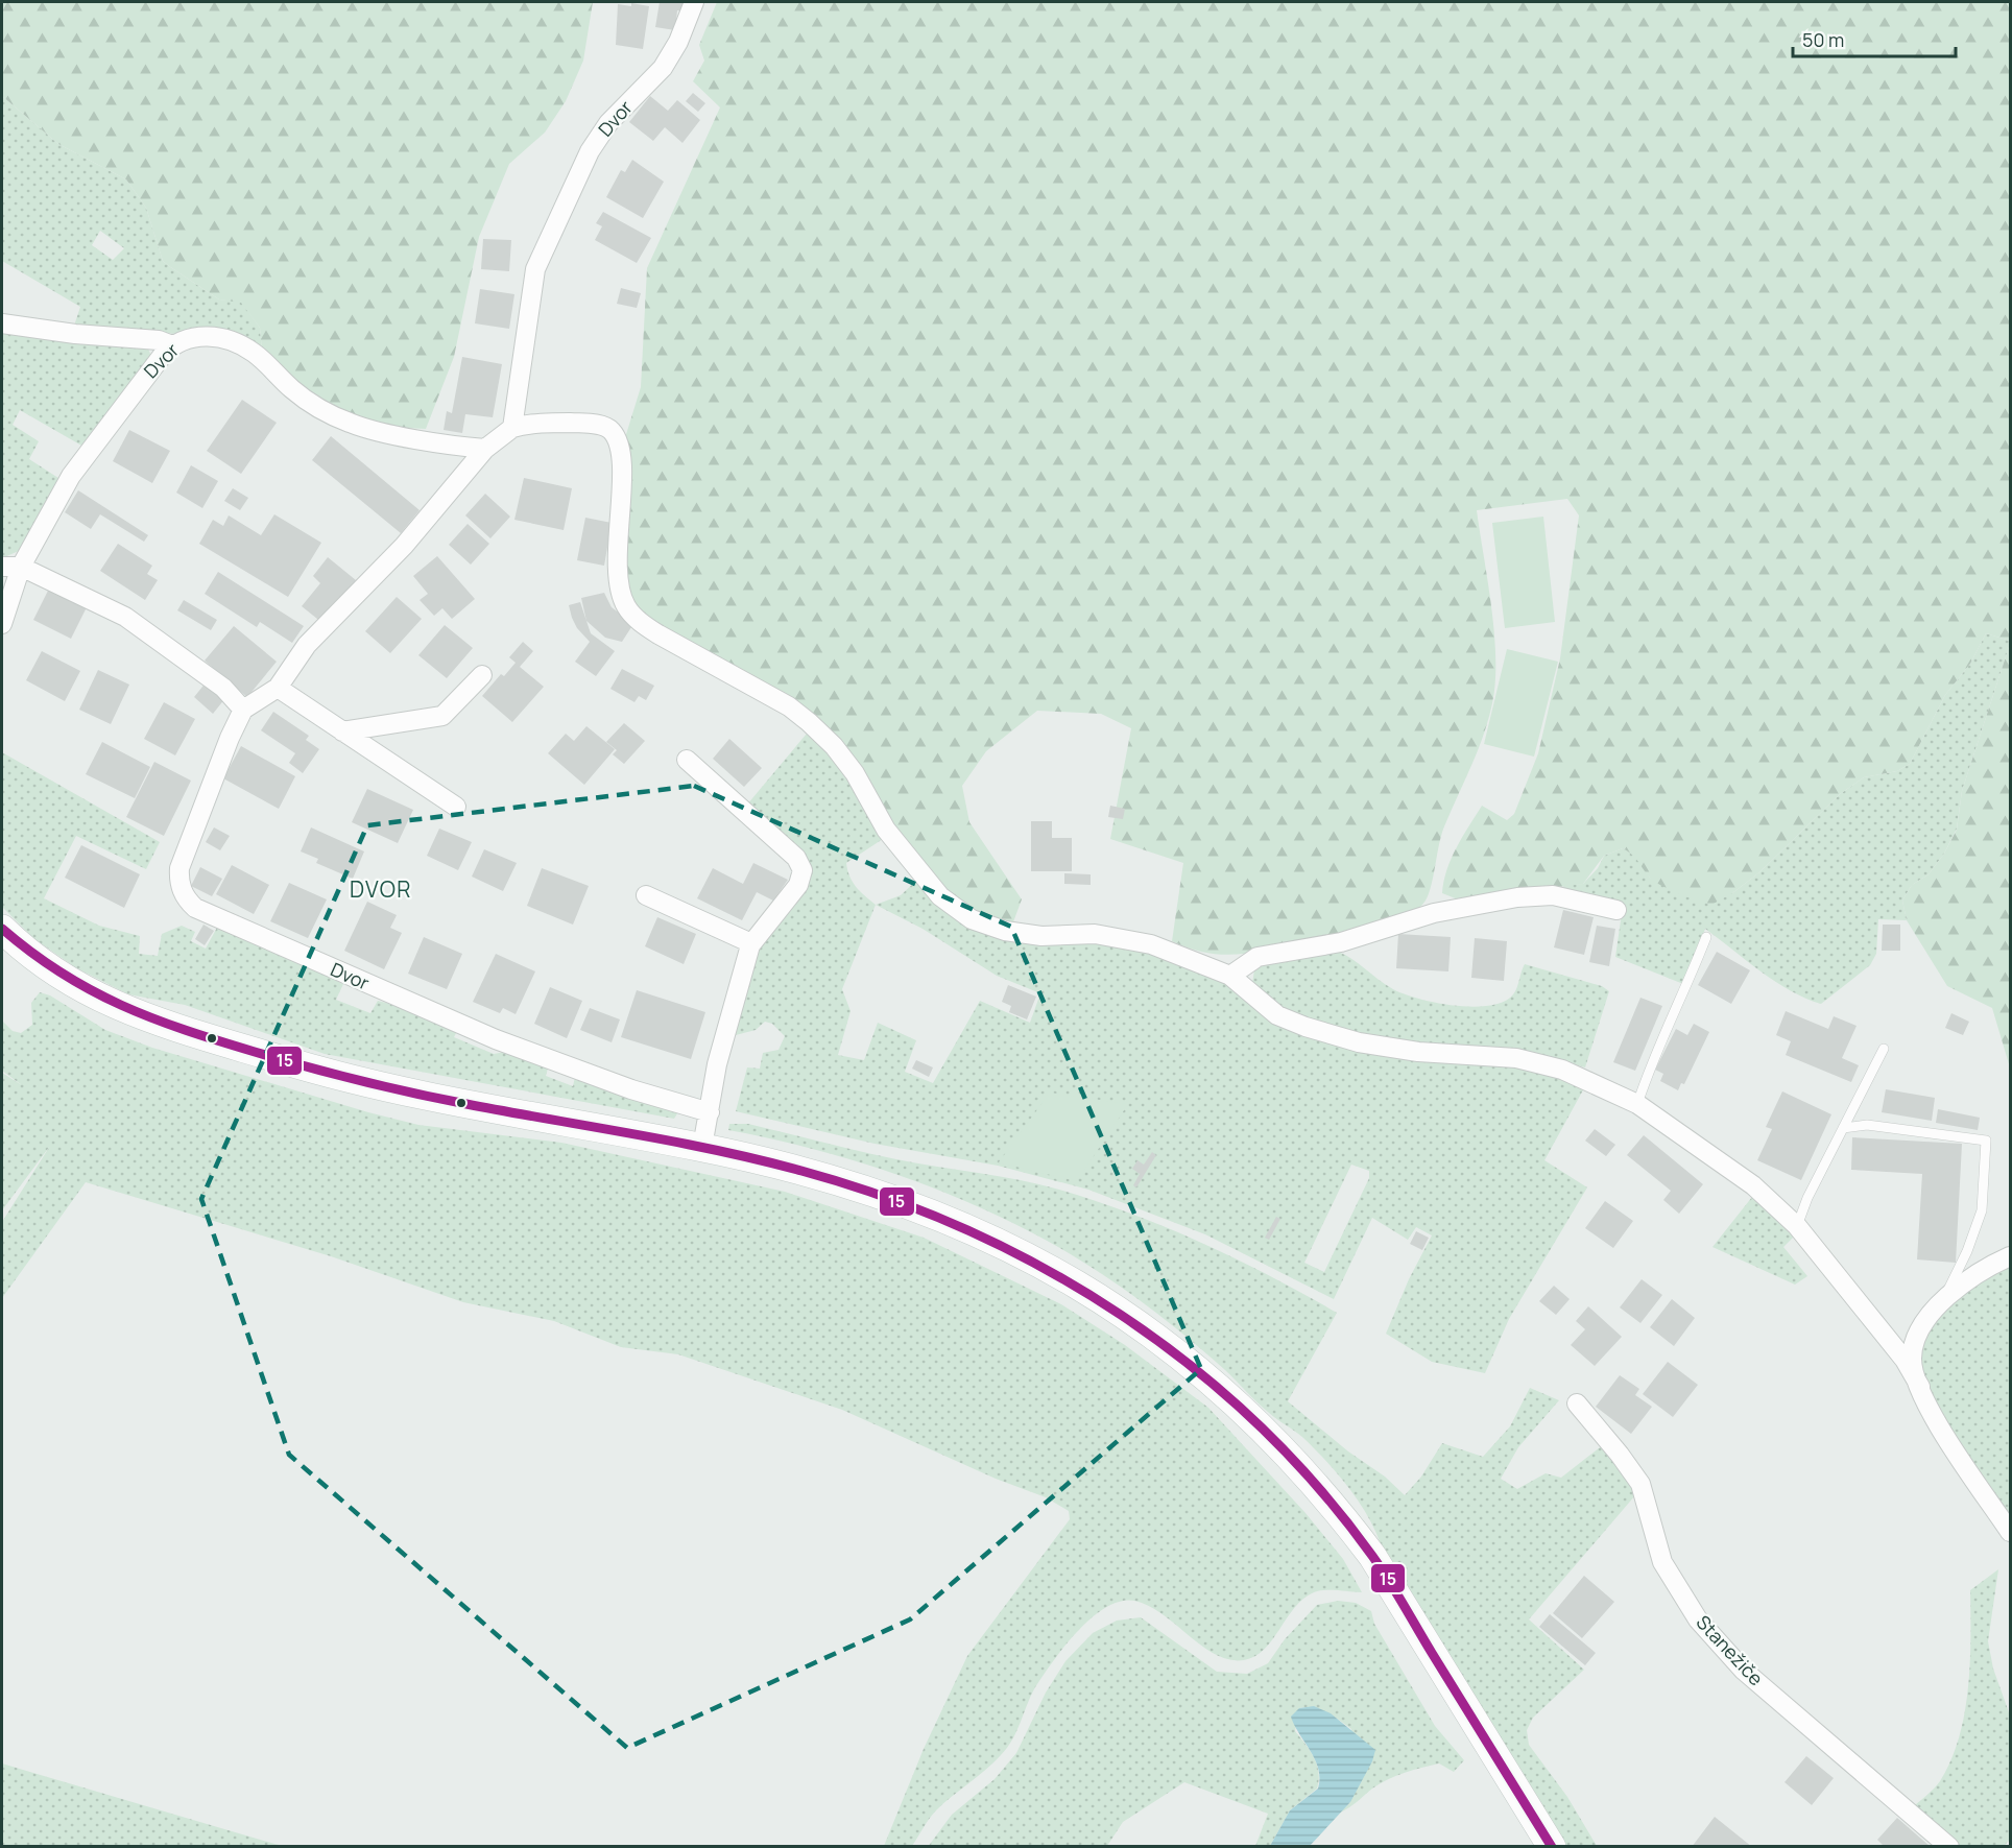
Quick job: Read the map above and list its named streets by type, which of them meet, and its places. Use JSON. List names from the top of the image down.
{
  "streets": {
    "street": ["Dvor", "Stanežiče"]
  },
  "districts": ["DVOR"],
  "lines": ["transit line 15"],
  "scale_bar": "50 m"
}
